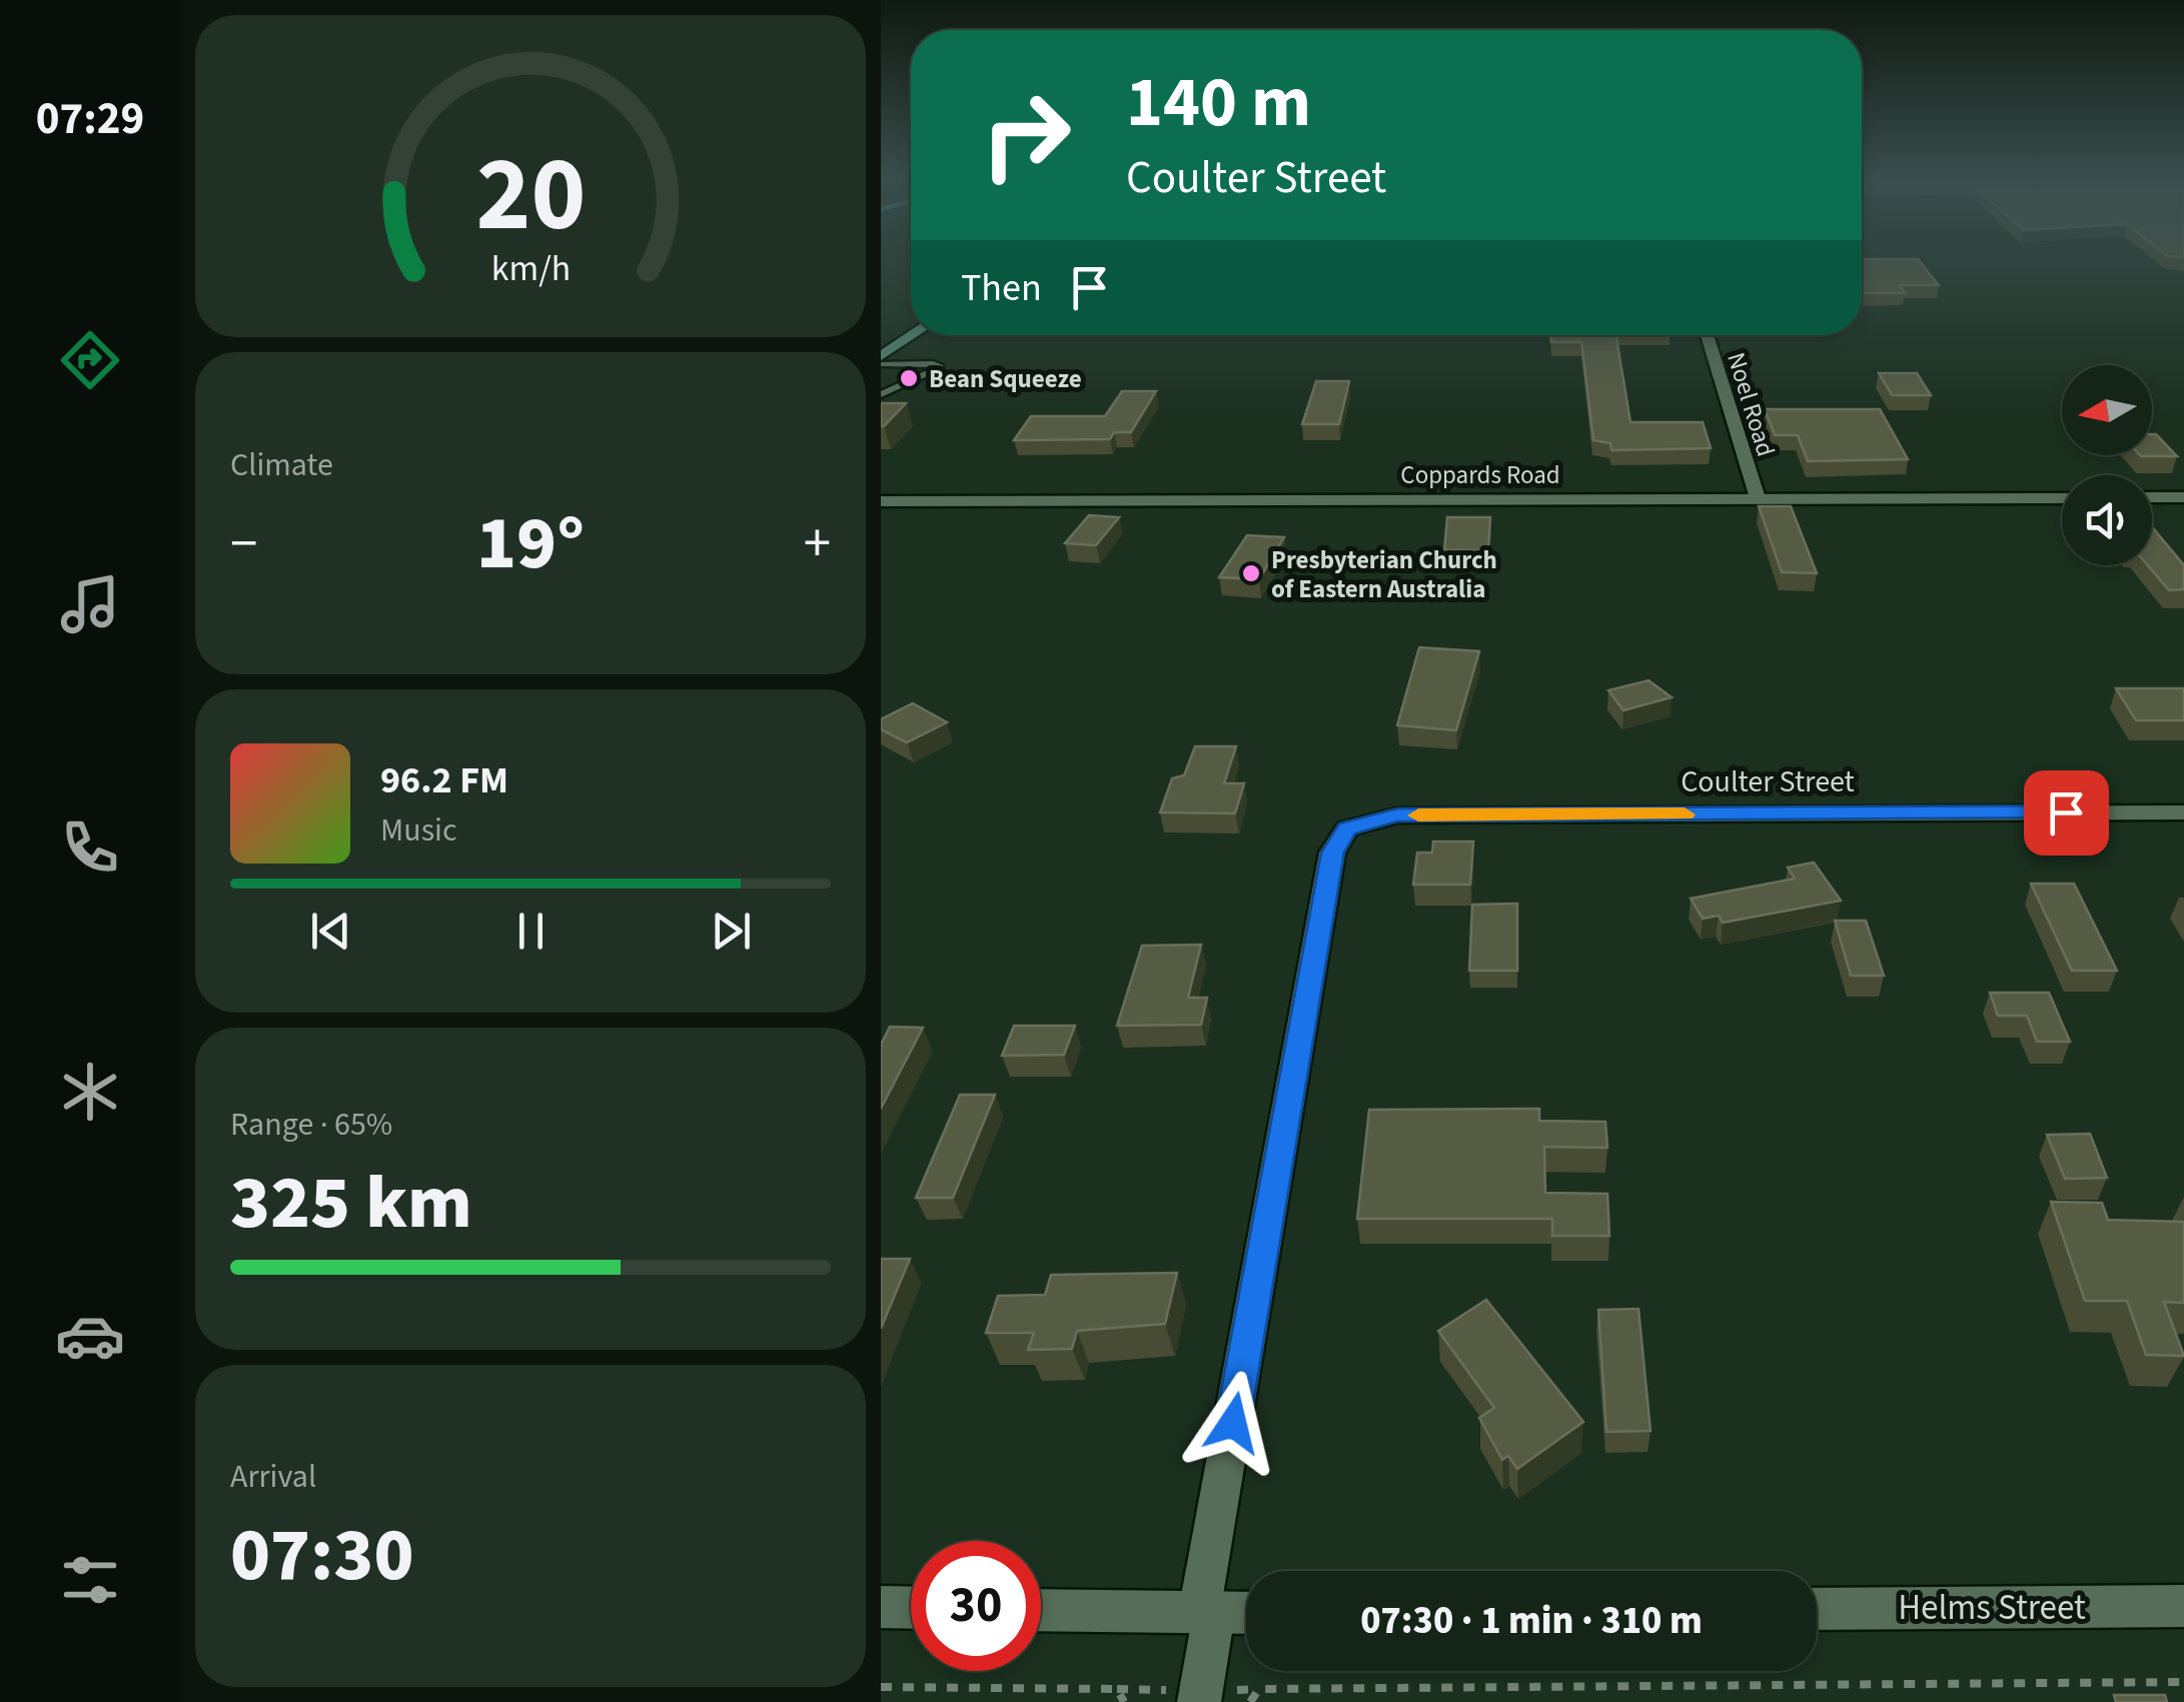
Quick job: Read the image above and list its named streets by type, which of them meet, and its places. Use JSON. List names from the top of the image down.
{
  "streets": {
    "street": [
      "Noel Road",
      "Coppards Road",
      "Coulter Street",
      "Helms Street"
    ]
  },
  "crossings": [
    ["Noel Road", "Coppards Road"]
  ],
  "places": ["Bean Squeeze", "Presbyterian Church of Eastern Australia"],
  "north": "left",
  "page": {
    "tabs": "07:29",
    "turn": ["140 m", "Coulter Street"],
    "then": "Then",
    "tile": [
      "Climate",
      ["Range · 65%", "325 km"],
      ["Arrival", "07:30"]
    ],
    "heat": ["−", "19°", "+"],
    "song": ["96.2 FM", "Music"],
    "limit": "30",
    "trip": "07:30 · 1 min · 310 m",
    "gauge": ["20", "km/h"]
  }
}
